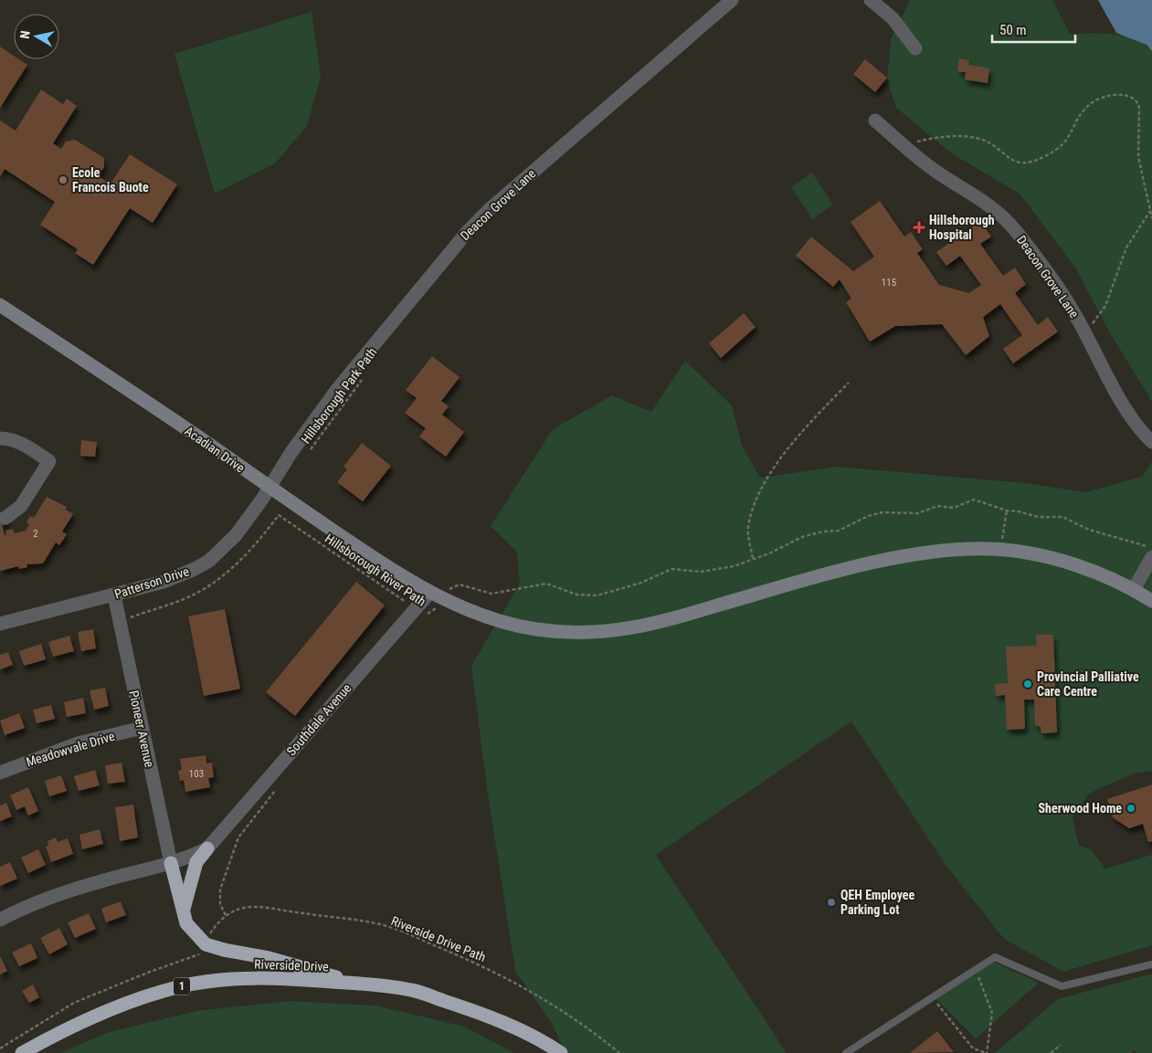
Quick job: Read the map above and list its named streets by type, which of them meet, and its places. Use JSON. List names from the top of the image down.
{
  "streets": {
    "highway": ["Riverside Drive", "1"],
    "street": [
      "Deacon Grove Lane",
      "Acadian Drive",
      "Patterson Drive",
      "Southdale Avenue",
      "Pioneer Avenue",
      "Meadowvale Drive"
    ],
    "path": ["Hillsborough Park Path", "Hillsborough River Path", "Riverside Drive Path"]
  },
  "crossings": [
    ["Deacon Grove Lane", "Acadian Drive"],
    ["Deacon Grove Lane", "Patterson Drive"],
    ["Acadian Drive", "Hillsborough River Path"],
    ["Acadian Drive", "Patterson Drive"],
    ["Acadian Drive", "Southdale Avenue"],
    ["Patterson Drive", "Pioneer Avenue"],
    ["Pioneer Avenue", "Meadowvale Drive"]
  ],
  "places": {
    "other": [
      "Ecole Francois Buote",
      "Provincial Palliative Care Centre",
      "Sherwood Home",
      "QEH Employee Parking Lot"
    ],
    "health": ["Hillsborough Hospital"]
  },
  "house_numbers": ["115", "2", "103"],
  "scale_bar": "50 m",
  "north": "left"
}
